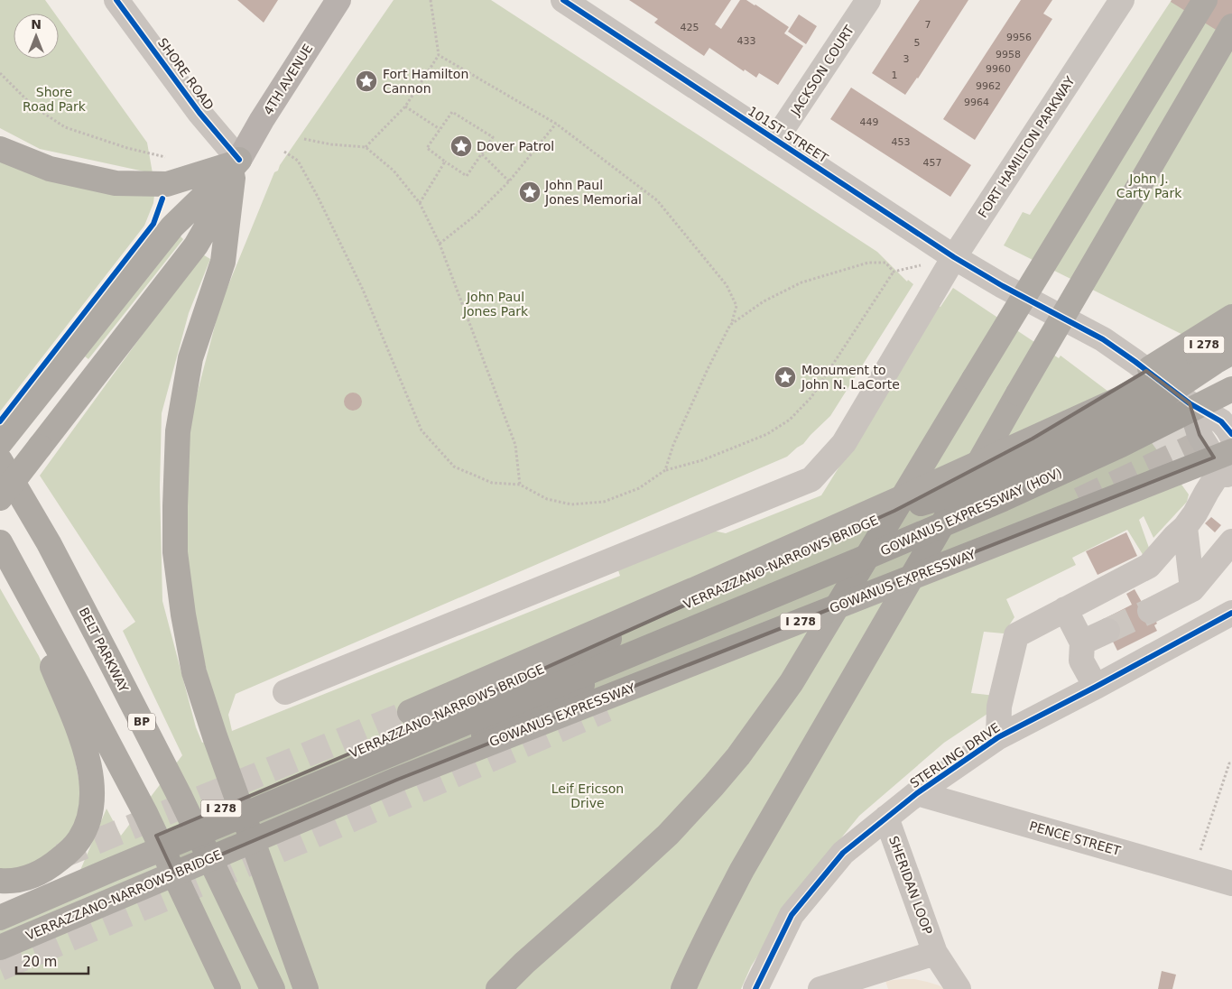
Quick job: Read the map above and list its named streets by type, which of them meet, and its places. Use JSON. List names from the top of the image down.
{
  "streets": {
    "highway": [
      "I 278",
      "GOWANUS EXPRESSWAY (HOV)",
      "VERRAZZANO-NARROWS BRIDGE",
      "GOWANUS EXPRESSWAY",
      "BELT PARKWAY",
      "BP"
    ],
    "main road": ["4TH AVENUE"],
    "street": [
      "JACKSON COURT",
      "SHORE ROAD",
      "101ST STREET",
      "FORT HAMILTON PARKWAY",
      "STERLING DRIVE",
      "PENCE STREET",
      "SHERIDAN LOOP"
    ]
  },
  "crossings": [
    ["JACKSON COURT", "101ST STREET"],
    ["SHORE ROAD", "4TH AVENUE"],
    ["101ST STREET", "FORT HAMILTON PARKWAY"],
    ["I 278", "VERRAZZANO-NARROWS BRIDGE"],
    ["GOWANUS EXPRESSWAY (HOV)", "VERRAZZANO-NARROWS BRIDGE"],
    ["VERRAZZANO-NARROWS BRIDGE", "GOWANUS EXPRESSWAY"],
    ["STERLING DRIVE", "PENCE STREET"],
    ["STERLING DRIVE", "SHERIDAN LOOP"]
  ],
  "parks": [
    "Shore Road Park",
    "John J. Carty Park",
    "John Paul Jones Park",
    "Leif Ericson Drive"
  ],
  "places": {
    "place": [
      "Fort Hamilton Cannon",
      "Dover Patrol",
      "John Paul Jones Memorial",
      "Monument to John N. LaCorte"
    ]
  },
  "house_numbers": [
    "7",
    "425",
    "9956",
    "433",
    "5",
    "9958",
    "3",
    "9960",
    "1",
    "9962",
    "9964",
    "449",
    "453",
    "457"
  ],
  "scale_bar": "20 m",
  "north": "top"
}
